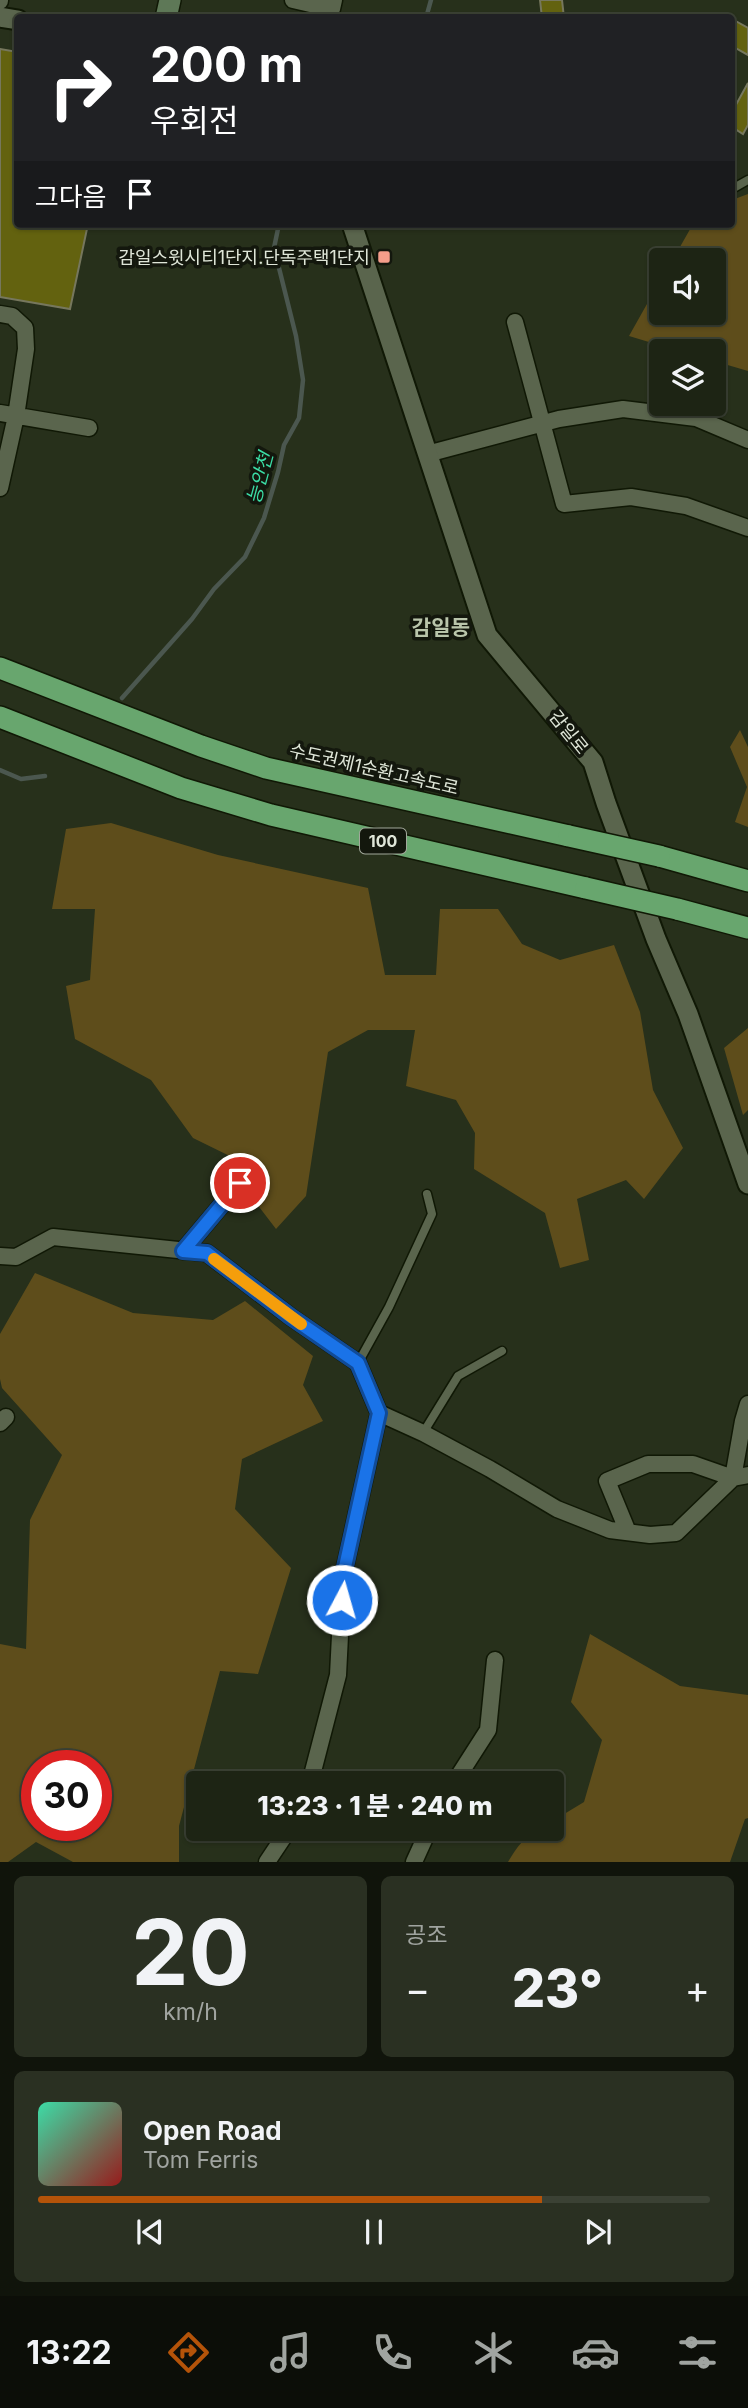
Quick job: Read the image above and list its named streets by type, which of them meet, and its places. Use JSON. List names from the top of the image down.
{
  "streets": {
    "highway": ["수도권제1순환고속도로", "100"],
    "street": ["감일로"]
  },
  "districts": ["감일동"],
  "water": ["능안천"],
  "places": {
    "transit": ["감일스윗시티1단지.단독주택1단지"]
  },
  "page": {
    "turn": ["200 m", "우회전"],
    "then": "그다음",
    "limit": "30",
    "trip": "13:23 · 1 분 · 240 m",
    "tile": [
      ["20", "km/h"],
      "공조"
    ],
    "heat": ["−", "23°", "+"],
    "song": ["Open Road", "Tom Ferris"],
    "tabs": "13:22"
  }
}
